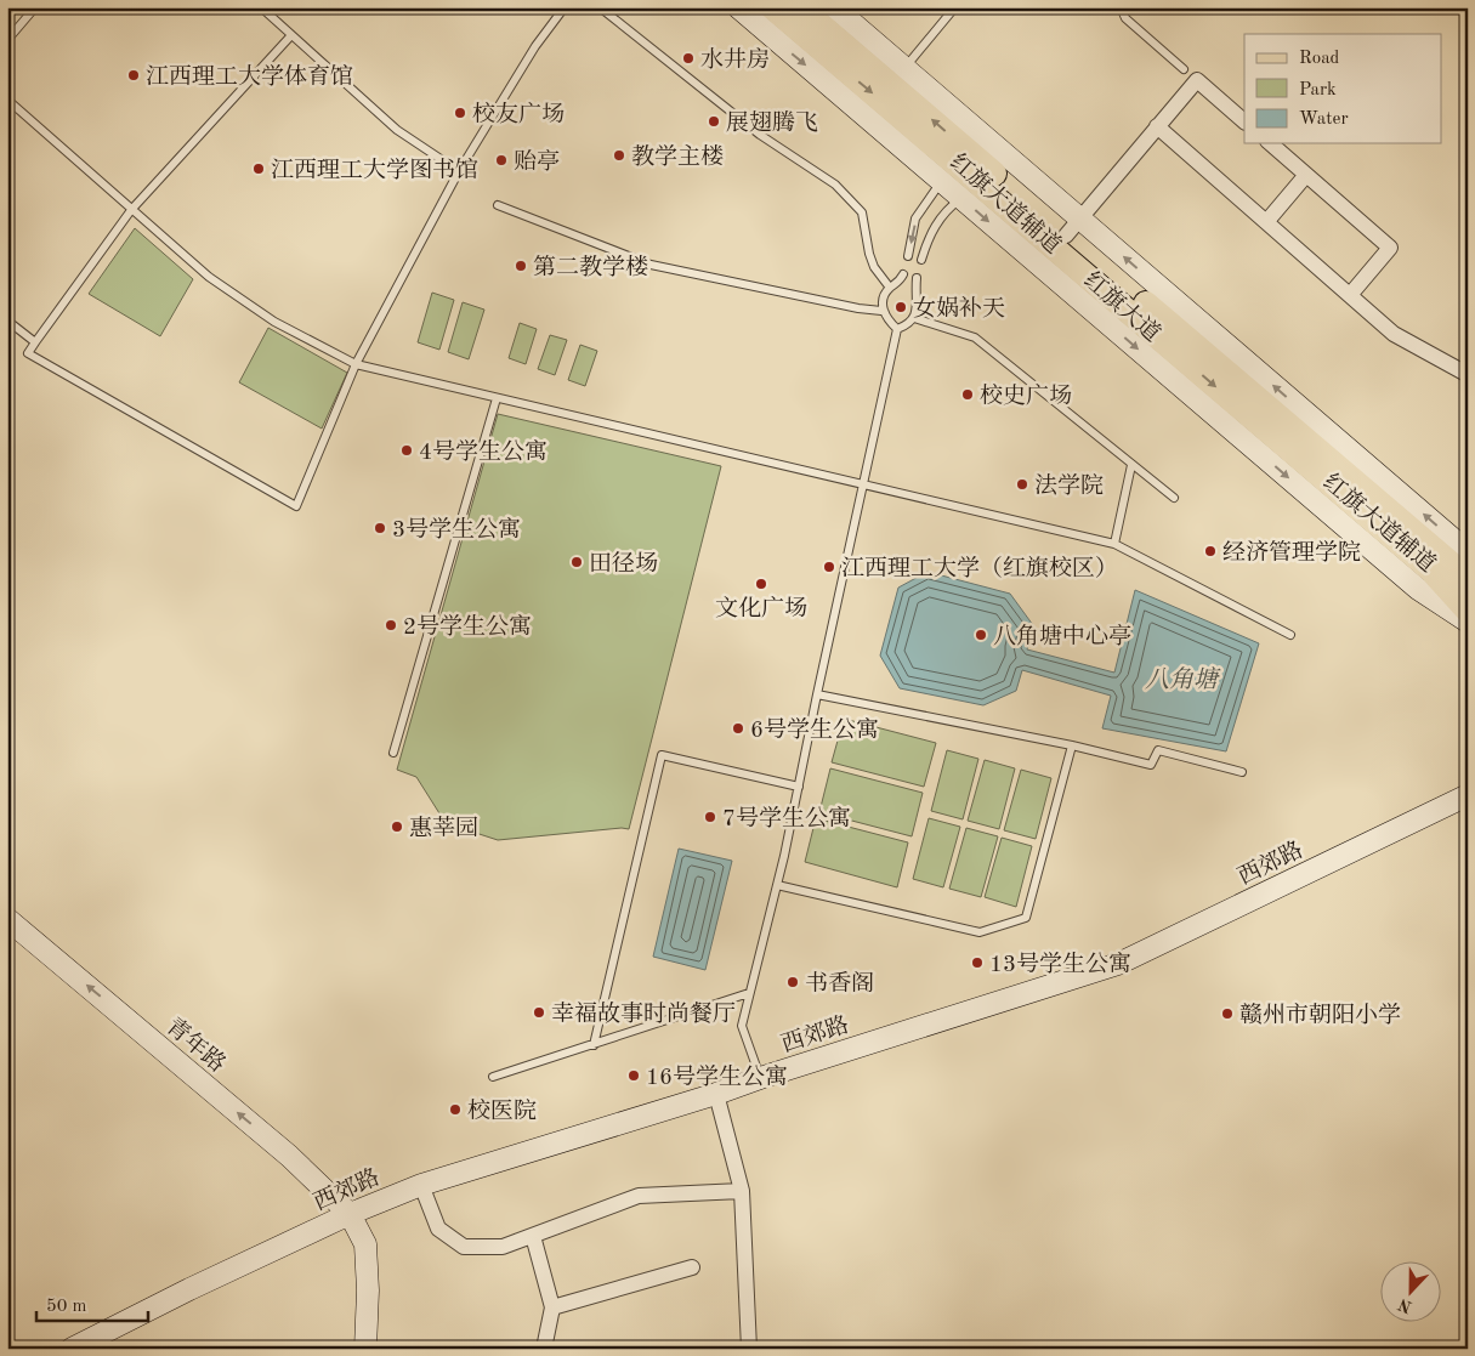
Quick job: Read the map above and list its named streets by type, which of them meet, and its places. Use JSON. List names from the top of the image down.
{
  "streets": {
    "main road": ["红旗大道"],
    "street": ["红旗大道辅道", "西郊路", "青年路"]
  },
  "crossings": [
    ["红旗大道辅道", "红旗大道"],
    ["西郊路", "青年路"]
  ],
  "one_way": ["青年路"],
  "water": ["八角塘"],
  "places": [
    "水井房",
    "江西理工大学体育馆",
    "校友广场",
    "展翅腾飞",
    "教学主楼",
    "贻亭",
    "江西理工大学图书馆",
    "第二教学楼",
    "女娲补天",
    "校史广场",
    "4号学生公寓",
    "法学院",
    "3号学生公寓",
    "经济管理学院",
    "田径场",
    "江西理工大学（红旗校区）",
    "文化广场",
    "2号学生公寓",
    "八角塘中心亭",
    "6号学生公寓",
    "7号学生公寓",
    "惠莘园",
    "13号学生公寓",
    "书香阁",
    "幸福故事时尚餐厅",
    "赣州市朝阳小学",
    "16号学生公寓",
    "校医院"
  ],
  "legend": ["Road", "Park", "Water"],
  "scale_bar": "50 m",
  "north": "bottom"
}
